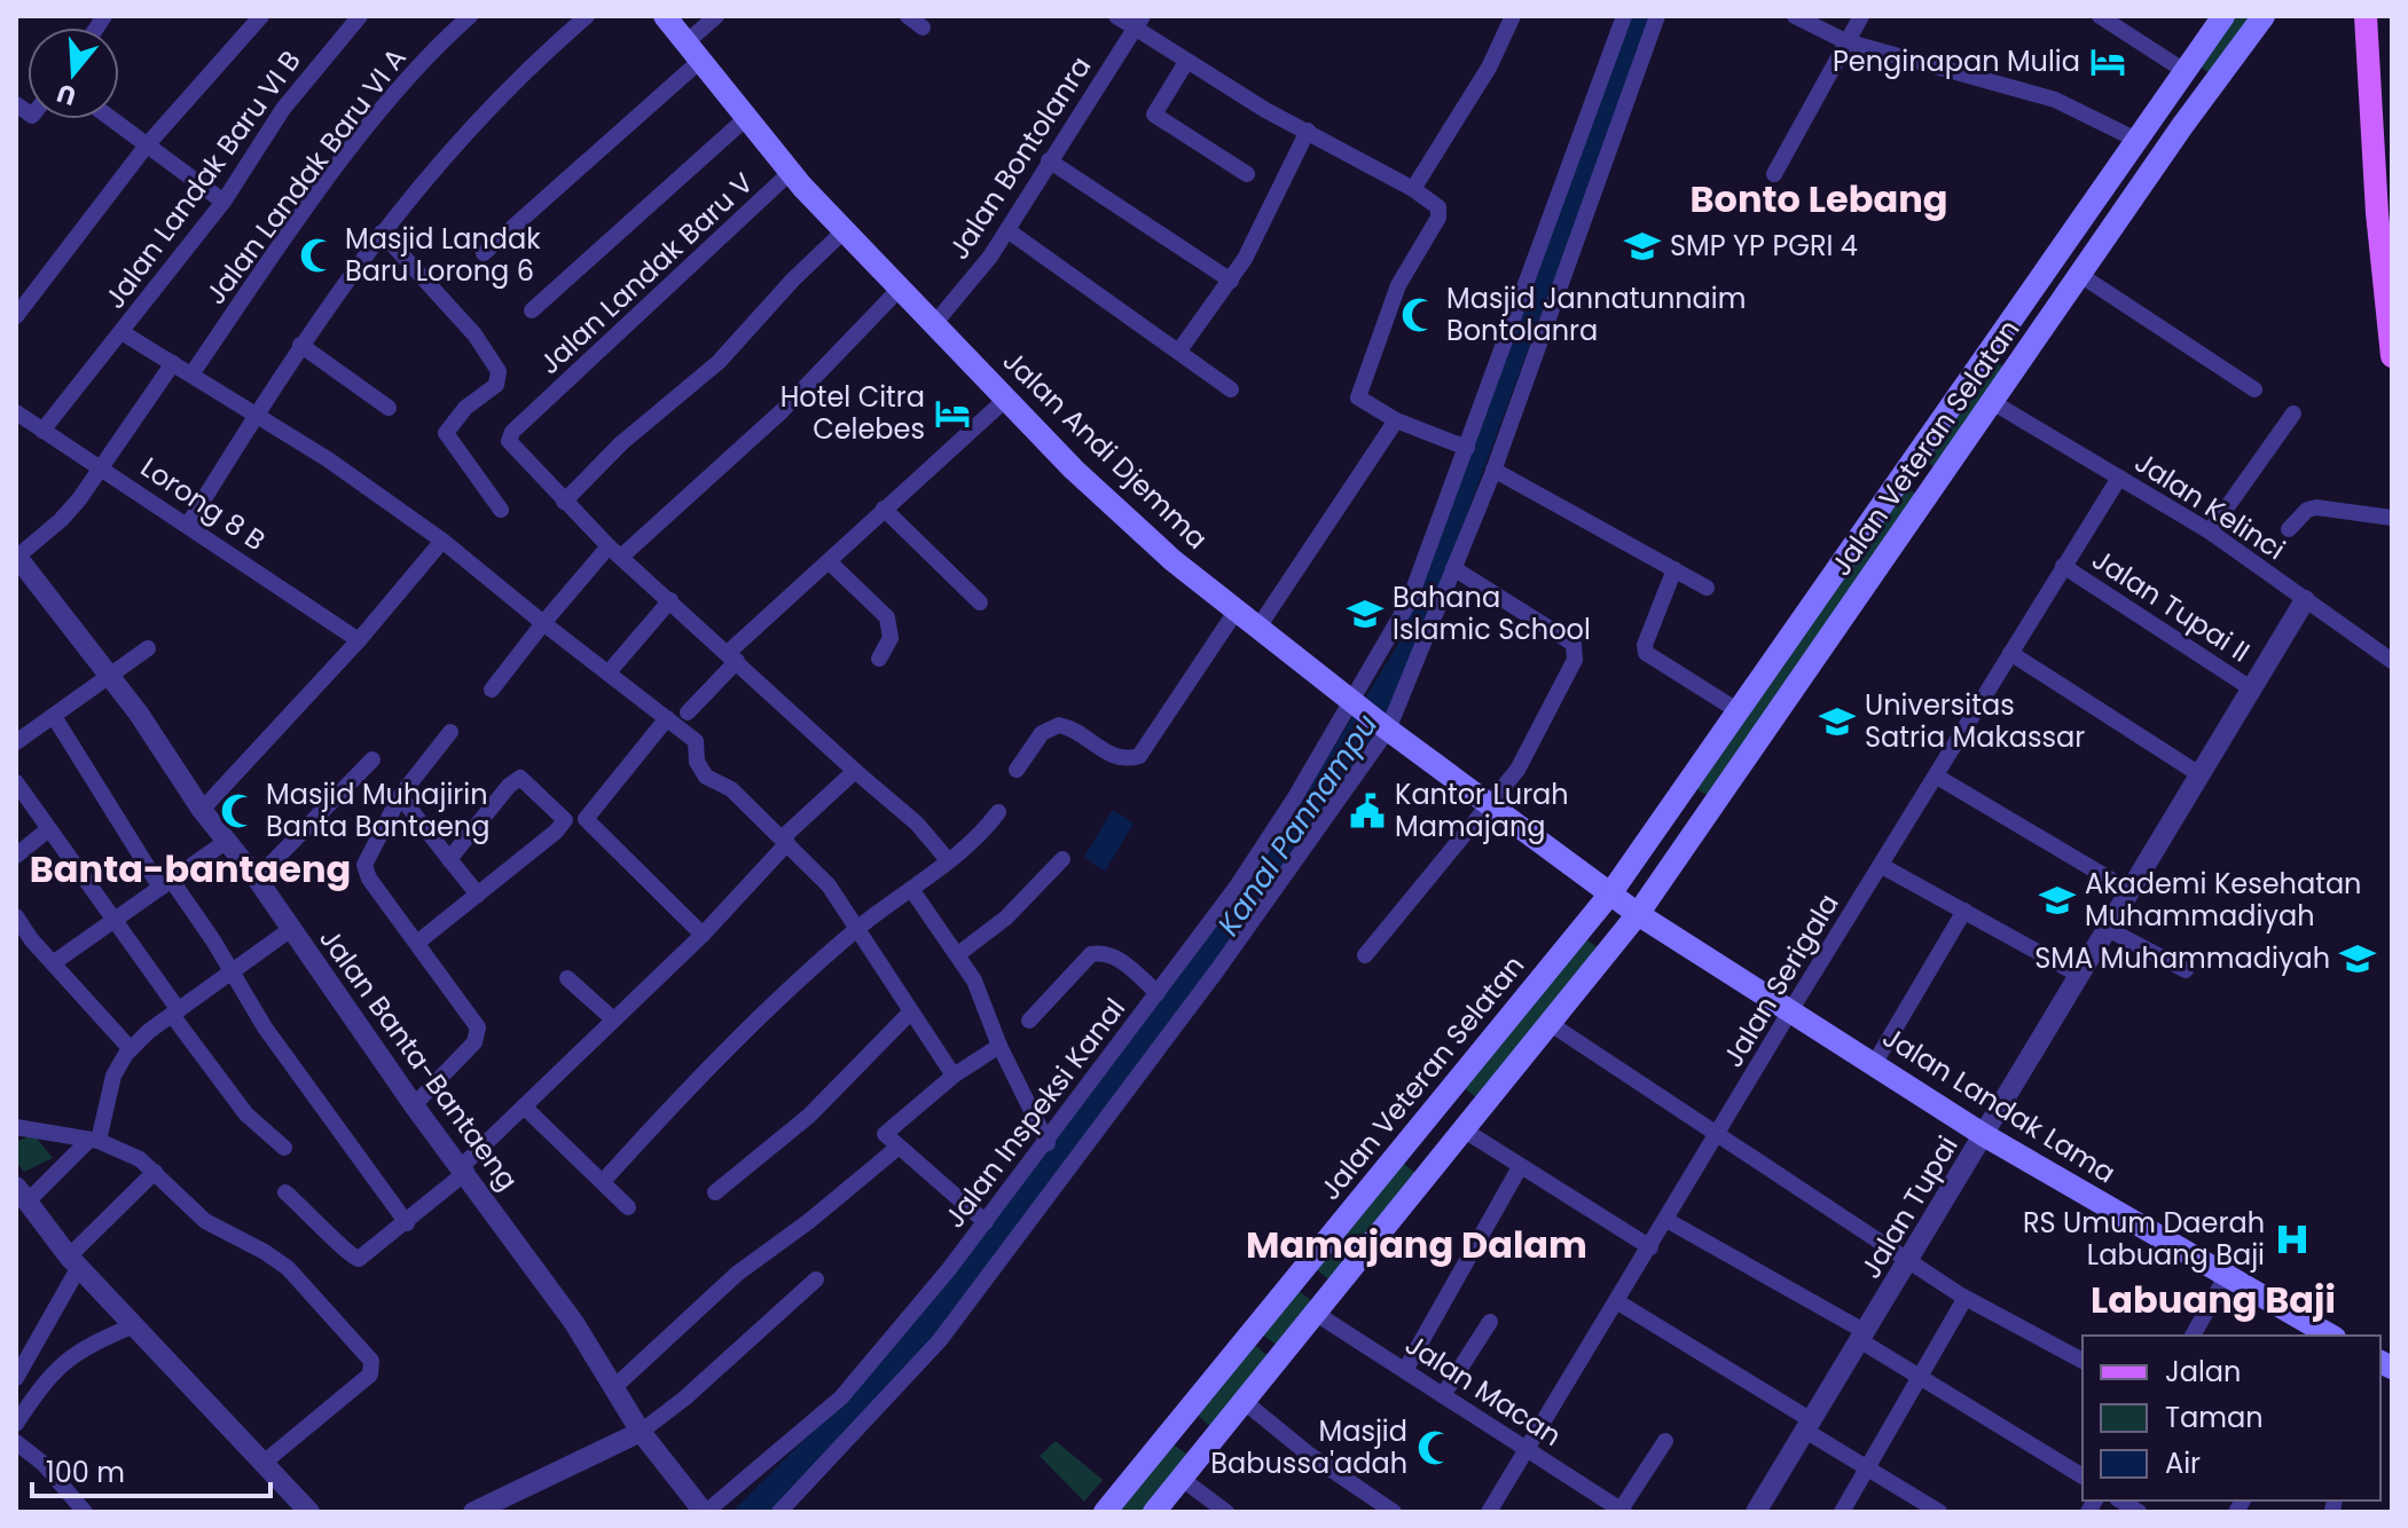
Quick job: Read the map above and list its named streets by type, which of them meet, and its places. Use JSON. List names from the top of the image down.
{
  "streets": {
    "main road": ["Jalan Veteran Selatan", "Jalan Andi Djemma", "Jalan Landak Lama"],
    "street": [
      "Jalan Bontolanra",
      "Jalan Landak Baru VI A",
      "Jalan Landak Baru VI B",
      "Jalan Landak Baru V",
      "Lorong 8 B",
      "Jalan Kelinci",
      "Jalan Tupai II",
      "Jalan Serigala",
      "Jalan Banta-Bantaeng",
      "Jalan Inspeksi Kanal",
      "Jalan Tupai",
      "Jalan Macan"
    ]
  },
  "crossings": [
    ["Jalan Bontolanra", "Jalan Andi Djemma"],
    ["Jalan Landak Baru VI B", "Lorong 8 B"],
    ["Jalan Landak Baru V", "Jalan Andi Djemma"],
    ["Jalan Veteran Selatan", "Jalan Andi Djemma"],
    ["Jalan Veteran Selatan", "Jalan Kelinci"],
    ["Jalan Veteran Selatan", "Jalan Landak Lama"],
    ["Jalan Veteran Selatan", "Jalan Macan"],
    ["Jalan Andi Djemma", "Jalan Inspeksi Kanal"],
    ["Jalan Kelinci", "Jalan Serigala"],
    ["Jalan Kelinci", "Jalan Tupai"],
    ["Jalan Tupai II", "Jalan Serigala"],
    ["Jalan Tupai II", "Jalan Tupai"],
    ["Jalan Serigala", "Jalan Landak Lama"],
    ["Jalan Serigala", "Jalan Macan"],
    ["Jalan Banta-Bantaeng", "Jalan Inspeksi Kanal"],
    ["Jalan Landak Lama", "Jalan Tupai"]
  ],
  "districts": [
    "Bonto Lebang",
    "Banta-bantaeng",
    "Mamajang Dalam",
    "Labuang Baji"
  ],
  "water": ["Kanal Pannampu"],
  "places": {
    "hotel": ["Penginapan Mulia", "Hotel Citra Celebes"],
    "school or university": [
      "SMP YP PGRI 4",
      "Bahana Islamic School",
      "Universitas Satria Makassar",
      "Akademi Kesehatan Muhammadiyah",
      "SMA Muhammadiyah"
    ],
    "mosque": [
      "Masjid Landak Baru Lorong 6",
      "Masjid Jannatunnaim Bontolanra",
      "Masjid Muhajirin Banta Bantaeng",
      "Masjid Babussa'adah"
    ],
    "public building": ["Kantor Lurah Mamajang"],
    "hospital": ["RS Umum Daerah Labuang Baji"]
  },
  "legend": ["Jalan", "Taman", "Air"],
  "scale_bar": "100 m",
  "north": "bottom"
}
